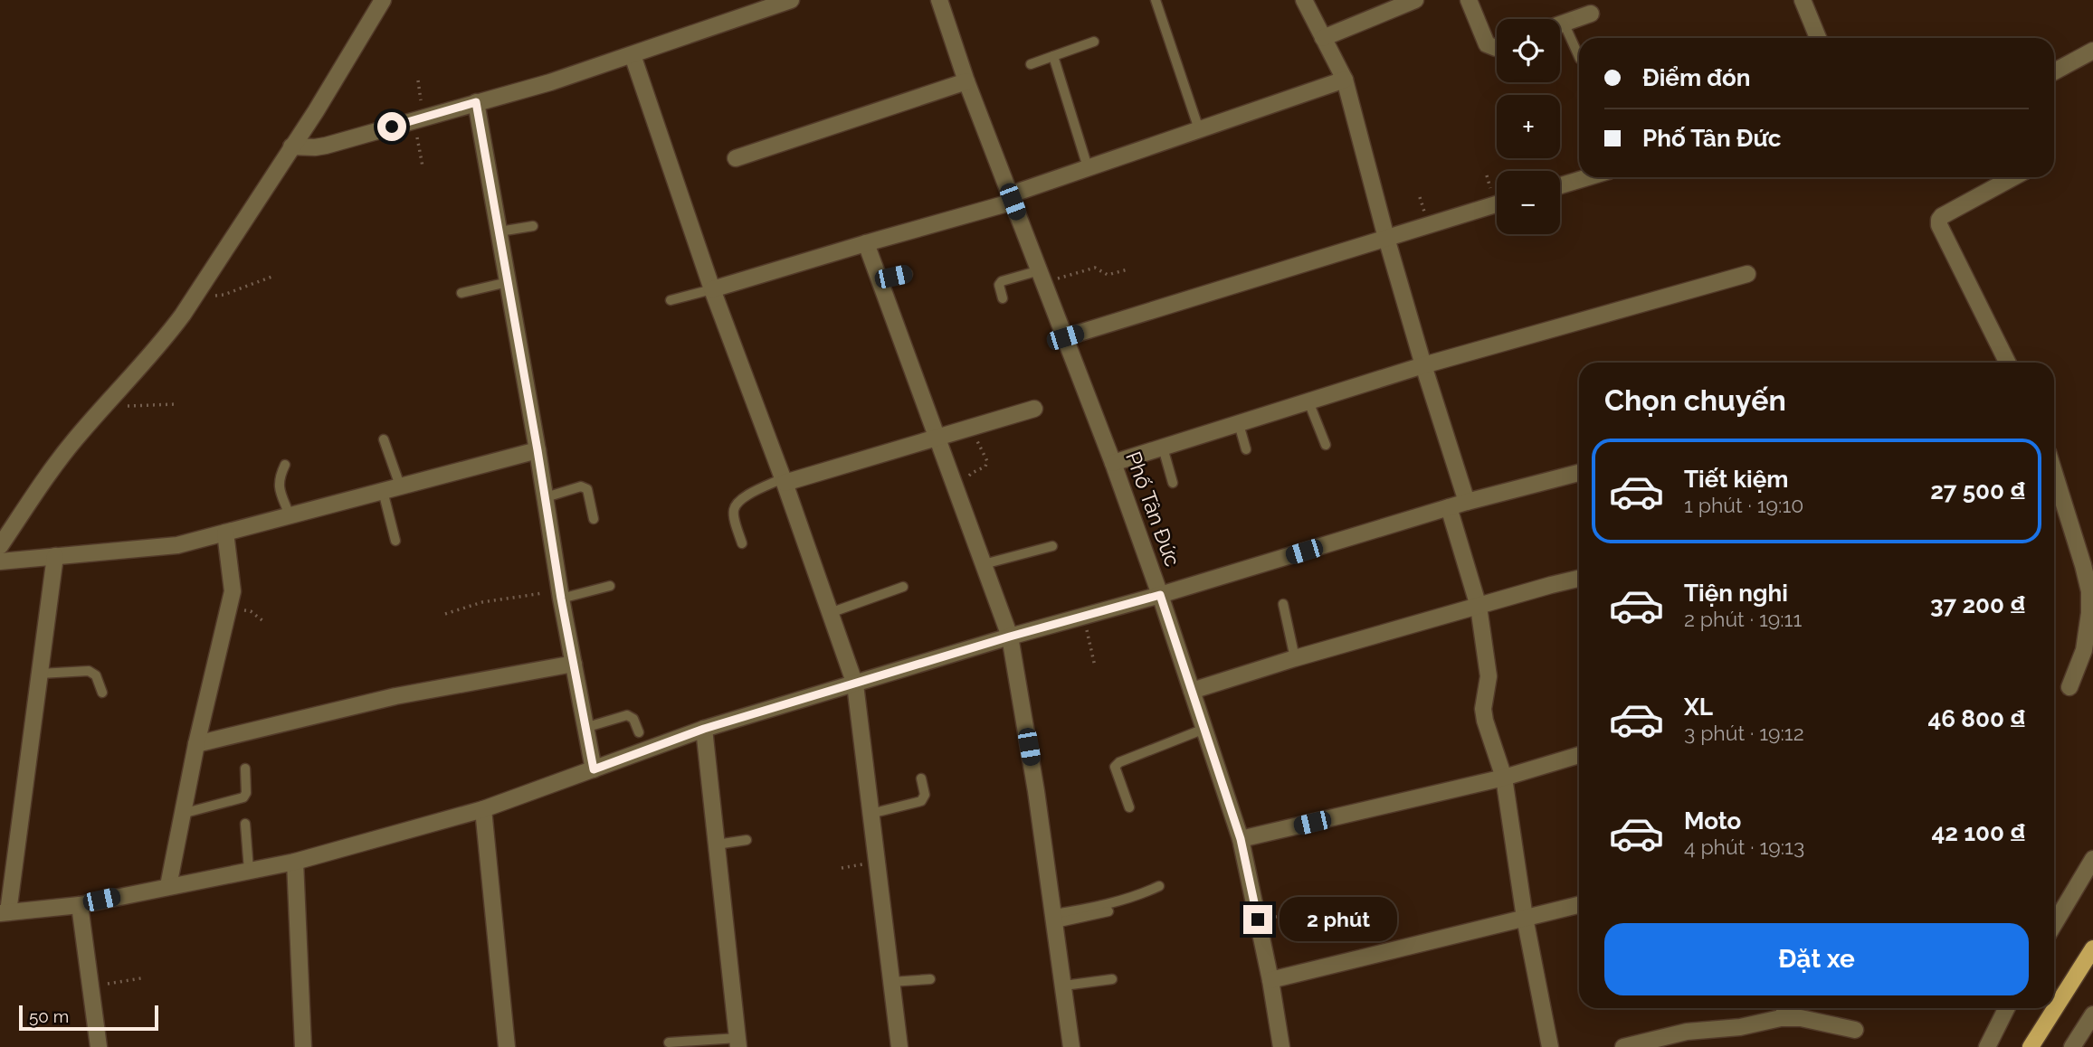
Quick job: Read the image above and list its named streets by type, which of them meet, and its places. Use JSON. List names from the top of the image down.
{
  "streets": {
    "street": ["Phố Tân Đức"]
  },
  "scale_bar": "50 m",
  "page": {
    "map_buttons": ["+", "−"],
    "banner": ["Điểm đón", "Phố Tân Đức"],
    "heading": "Chọn chuyến",
    "list": [
      {
        "name": "Tiết kiệm",
        "note": "1 phút · 19:10",
        "value": "27 500 ₫"
      },
      {
        "name": "Tiện nghi",
        "note": "2 phút · 19:11",
        "value": "37 200 ₫"
      },
      {
        "name": "XL",
        "note": "3 phút · 19:12",
        "value": "46 800 ₫"
      },
      {
        "name": "Moto",
        "note": "4 phút · 19:13",
        "value": "42 100 ₫"
      }
    ],
    "bubble": "2 phút",
    "buttons": "Đặt xe",
    "scale": "50 m"
  }
}
